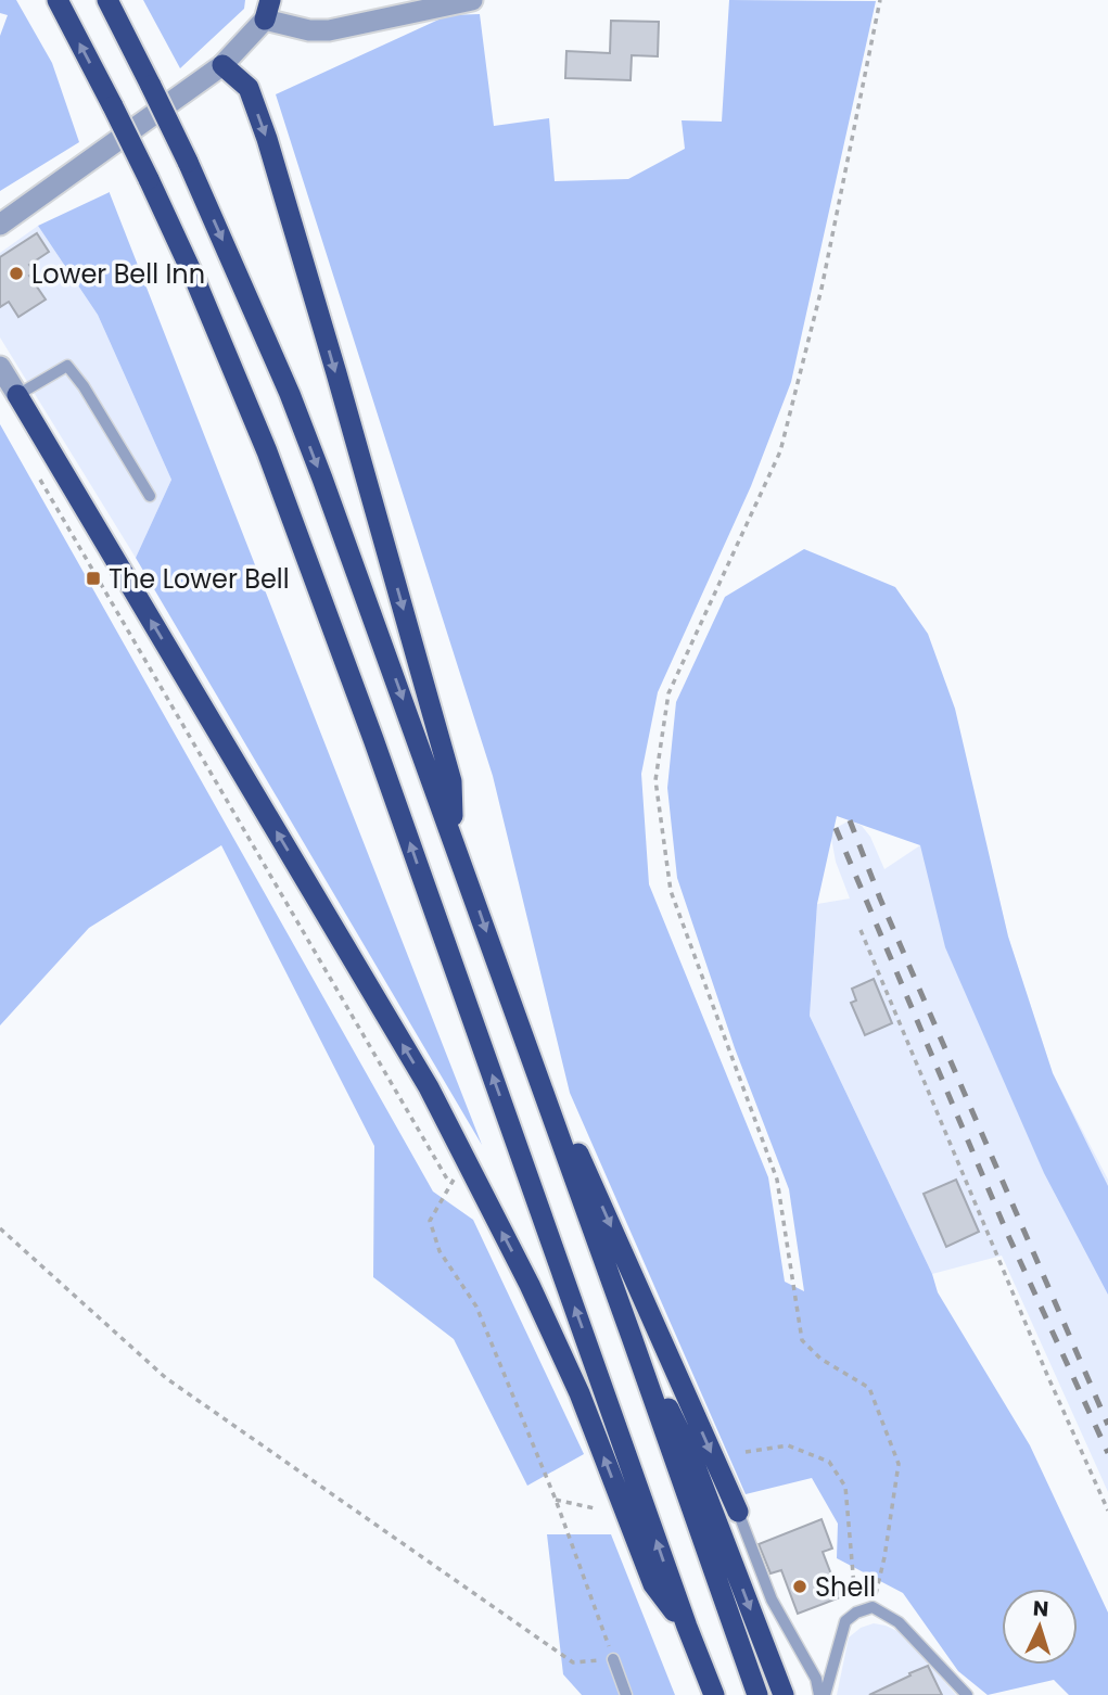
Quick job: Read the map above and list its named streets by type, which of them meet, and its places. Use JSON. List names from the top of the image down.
{
  "places": {
    "other": ["Lower Bell Inn", "Shell"],
    "transit": ["The Lower Bell"]
  },
  "north": "top"
}
